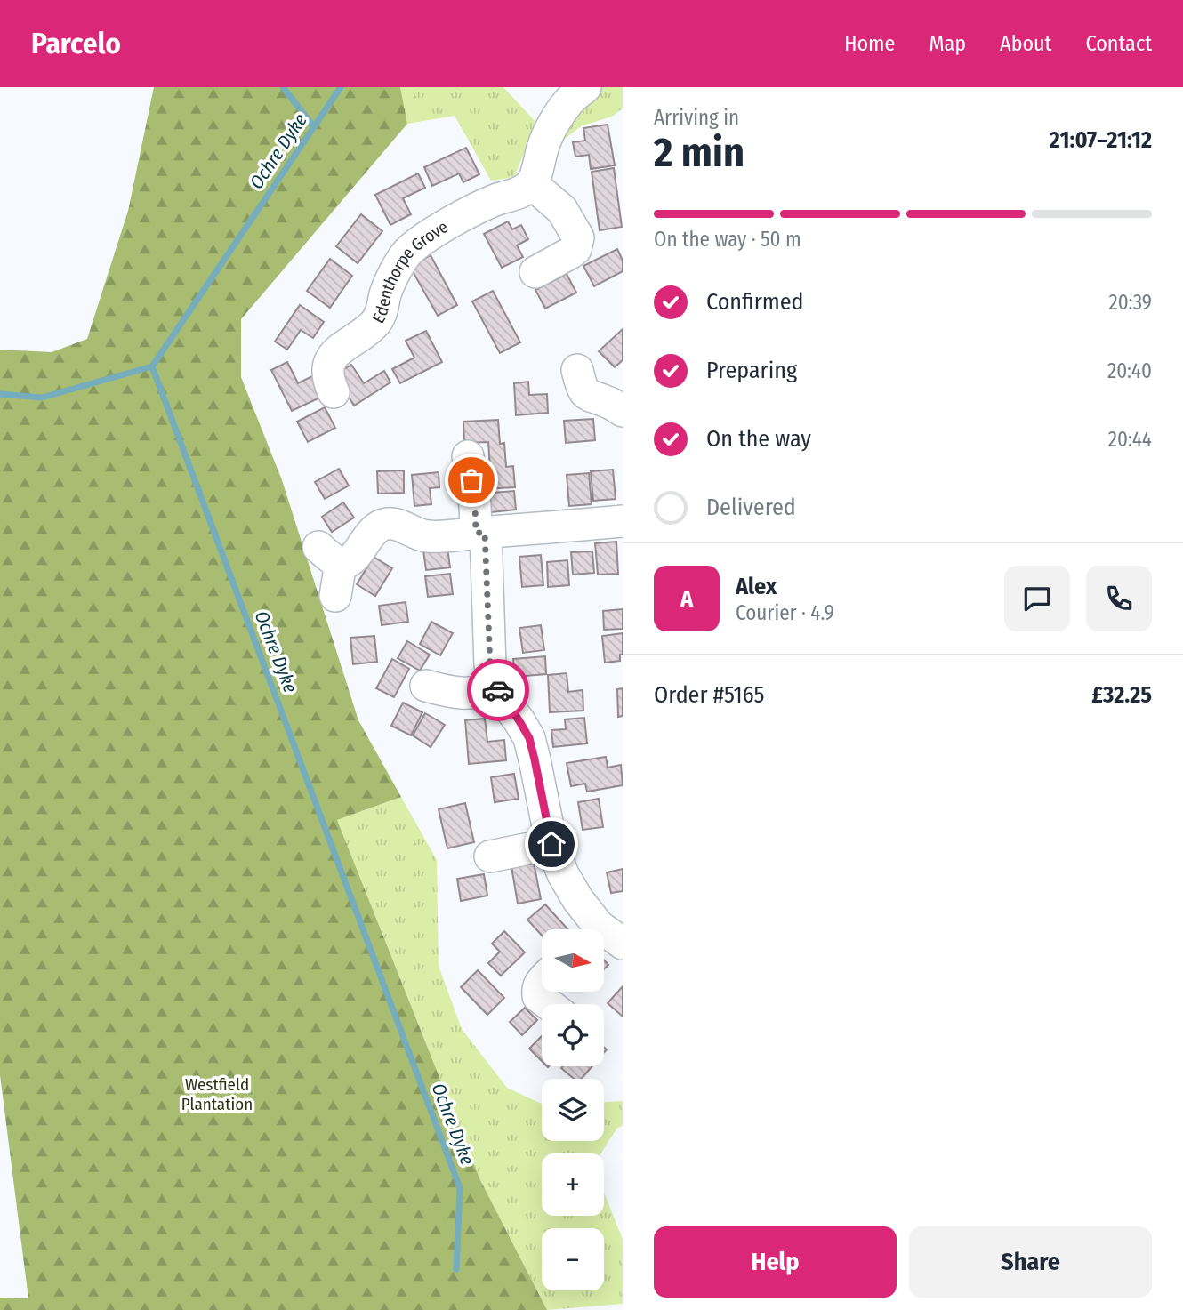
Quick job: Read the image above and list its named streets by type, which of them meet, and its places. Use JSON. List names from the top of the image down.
{
  "streets": {
    "street": ["Edenthorpe Grove"]
  },
  "water": ["Ochre Dyke"],
  "parks": ["Westfield Plantation"],
  "north": "right",
  "page": {
    "header": "Parcelo",
    "nav": [
      "Home",
      "Map",
      "About",
      "Contact"
    ],
    "heading": ["2 min", "Arriving in", "21:07–21:12"],
    "panel": [
      "Alex",
      "Courier · 4.9",
      "Order #5165",
      "£32.25"
    ],
    "bar": "On the way · 50 m",
    "list": [
      ["Confirmed", "20:39"],
      ["Preparing", "20:40"],
      ["On the way", "20:44"],
      "Delivered"
    ],
    "round": "A",
    "map_buttons": ["+", "−"],
    "buttons": ["Help", "Share"]
  }
}
